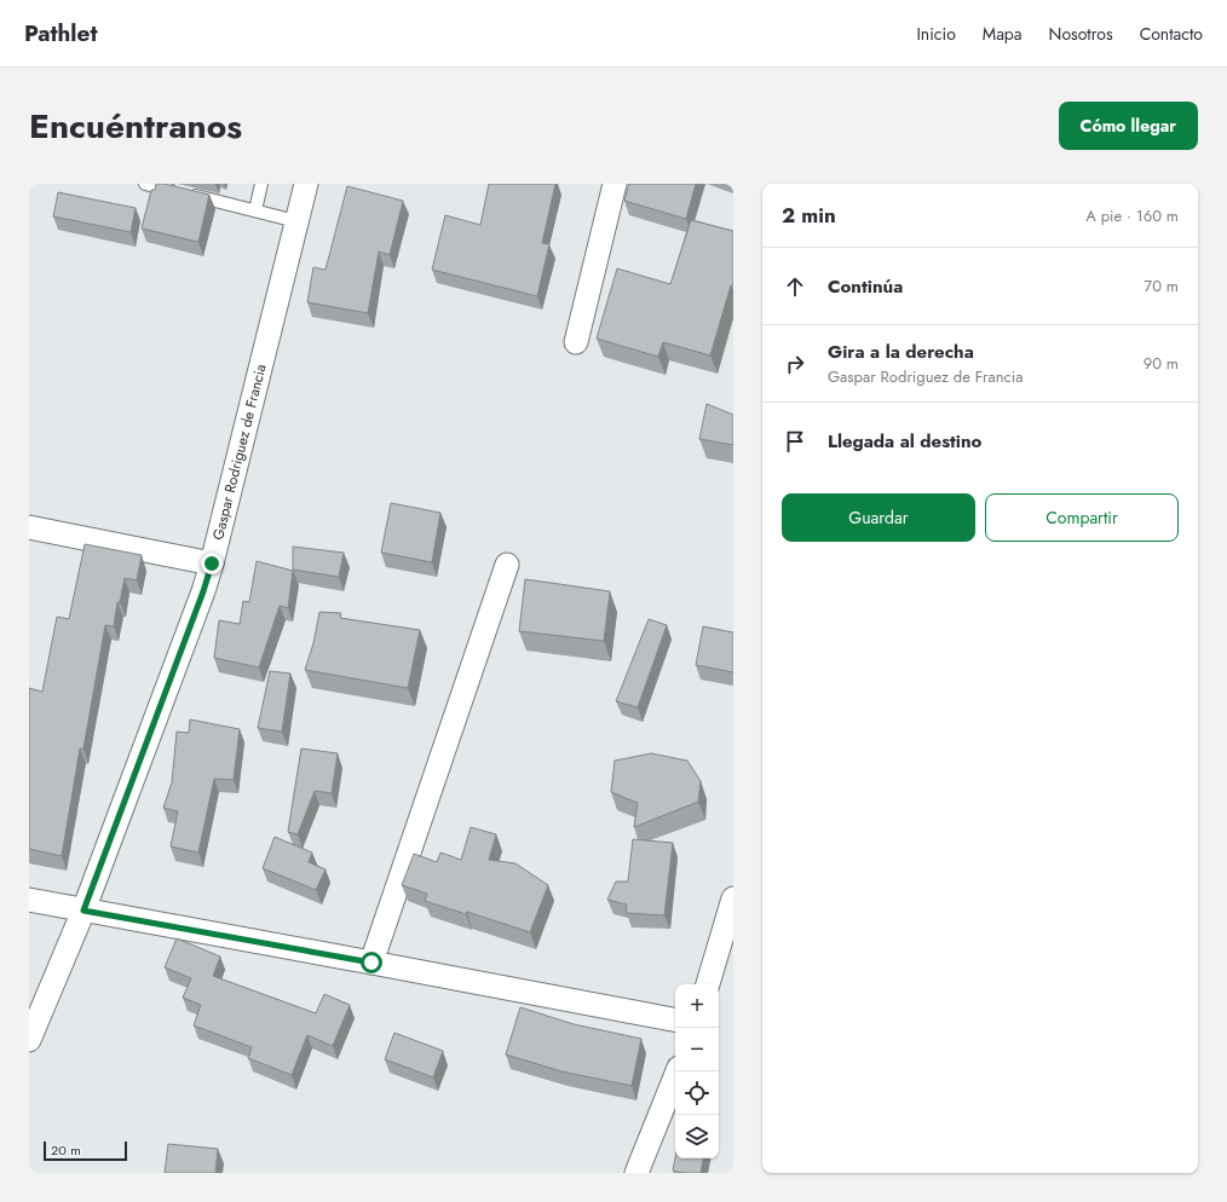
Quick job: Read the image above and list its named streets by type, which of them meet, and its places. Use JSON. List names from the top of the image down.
{
  "streets": {
    "street": ["Gaspar Rodriguez de Francia"]
  },
  "scale_bar": "20 m",
  "page": {
    "header": "Pathlet",
    "nav": [
      "Inicio",
      "Mapa",
      "Nosotros",
      "Contacto"
    ],
    "title": "Encuéntranos",
    "buttons": [
      "Cómo llegar",
      ["Guardar", "Compartir"]
    ],
    "heading": ["2 min", "A pie · 160 m"],
    "list": [
      ["Continúa", "70 m"],
      ["Gira a la derecha", "Gaspar Rodriguez de Francia", "90 m"],
      "Llegada al destino"
    ],
    "map_buttons": ["+", "−"],
    "scale": "20 m"
  }
}
